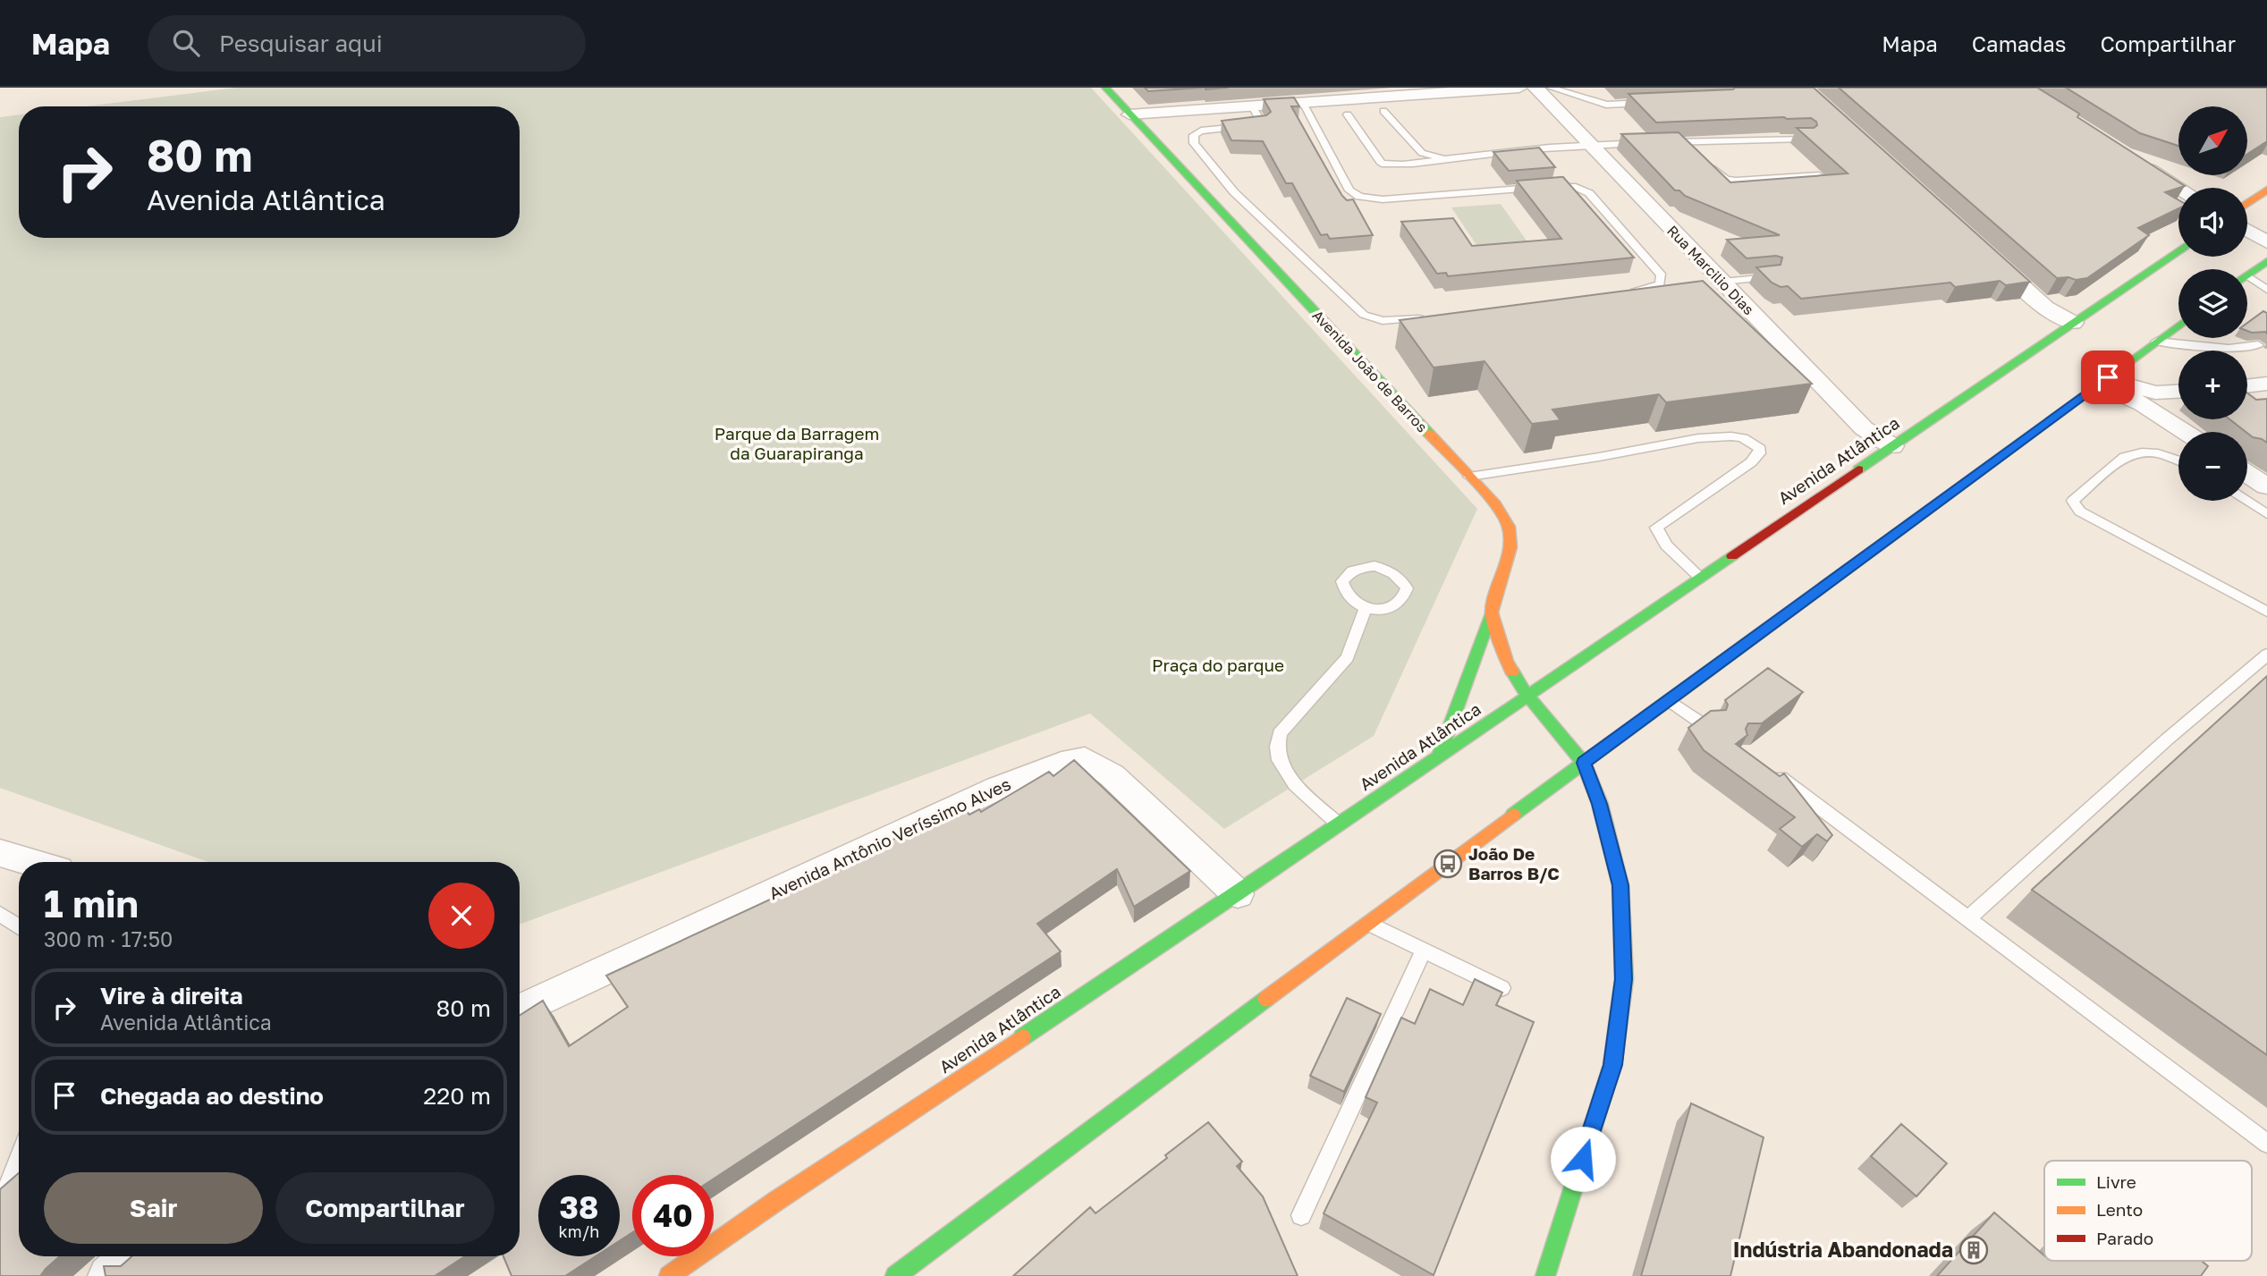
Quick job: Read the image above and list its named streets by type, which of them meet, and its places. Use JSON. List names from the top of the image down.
{
  "streets": {
    "main road": ["Avenida João de Barros", "Avenida Atlântica"],
    "street": ["Rua Marcilio Dias", "Avenida Antônio Veríssimo Alves"]
  },
  "crossings": [
    ["Rua Marcilio Dias", "Avenida Atlântica"],
    ["Avenida João de Barros", "Avenida Atlântica"],
    ["Avenida Atlântica", "Avenida Antônio Veríssimo Alves"]
  ],
  "parks": ["Parque da Barragem da Guarapiranga", "Praça do parque"],
  "places": {
    "bus stop": ["João De Barros B/C"],
    "building": ["Indústria Abandonada"]
  },
  "legend": ["Livre", "Lento", "Parado"],
  "north": "top right",
  "page": {
    "header": "Mapa",
    "search": "Pesquisar aqui",
    "nav": ["Mapa", "Camadas", "Compartilhar"],
    "map_buttons": ["+", "−"],
    "turn": ["80 m", "Avenida Atlântica"],
    "heading": ["1 min", "300 m · 17:50"],
    "list": [
      {
        "name": "Vire à direita",
        "note": "Avenida Atlântica",
        "value": "80 m"
      },
      {
        "name": "Chegada ao destino",
        "value": "220 m"
      }
    ],
    "buttons": ["Sair", "Compartilhar"],
    "speed": "38 km/h",
    "limit": "40"
  }
}
